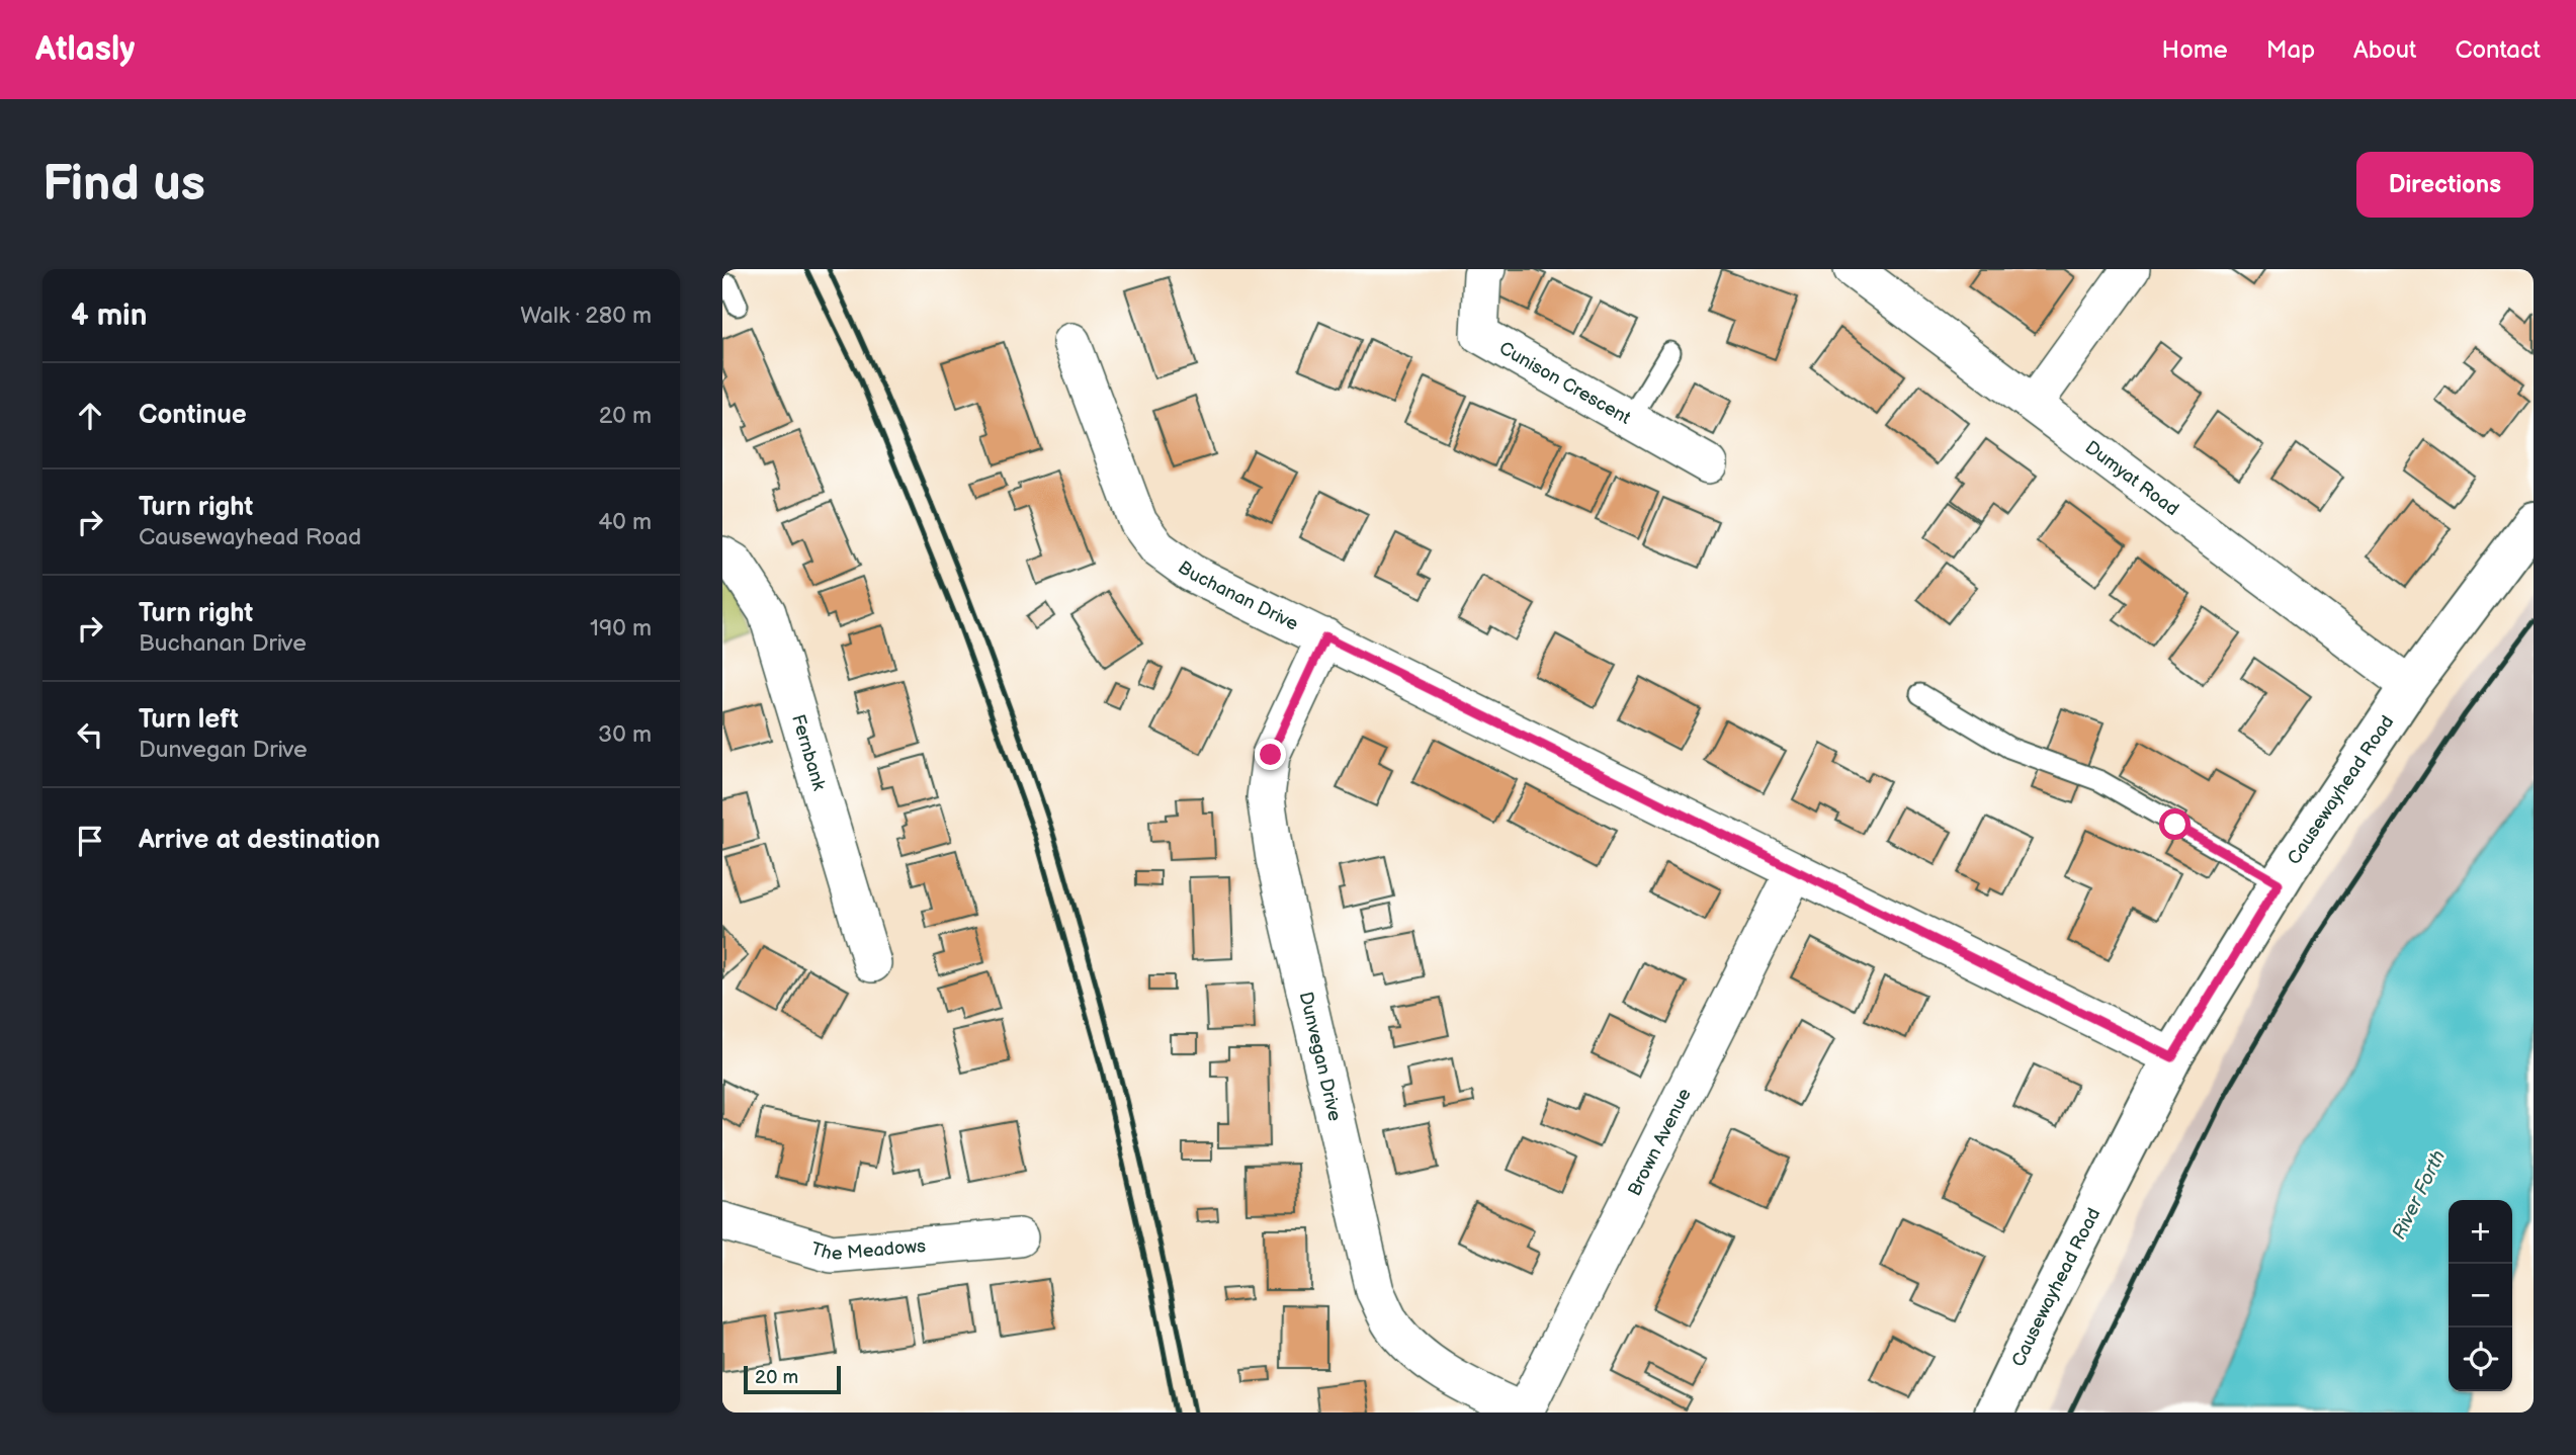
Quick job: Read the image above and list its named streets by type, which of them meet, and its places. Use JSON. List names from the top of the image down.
{
  "streets": {
    "main road": ["Causewayhead Road"],
    "street": [
      "Cunison Crescent",
      "Dumyat Road",
      "Buchanan Drive",
      "Fernbank",
      "Dunvegan Drive",
      "Brown Avenue",
      "The Meadows"
    ]
  },
  "crossings": [
    ["Dumyat Road", "Causewayhead Road"],
    ["Buchanan Drive", "Causewayhead Road"],
    ["Buchanan Drive", "Dunvegan Drive"],
    ["Buchanan Drive", "Brown Avenue"],
    ["Dunvegan Drive", "Brown Avenue"]
  ],
  "water": ["River Forth"],
  "scale_bar": "20 m",
  "page": {
    "header": "Atlasly",
    "nav": [
      "Home",
      "Map",
      "About",
      "Contact"
    ],
    "buttons": "Directions",
    "title": "Find us",
    "heading": ["4 min", "Walk · 280 m"],
    "list": [
      ["Continue", "20 m"],
      ["Turn right", "Causewayhead Road", "40 m"],
      ["Turn right", "Buchanan Drive", "190 m"],
      ["Turn left", "Dunvegan Drive", "30 m"],
      "Arrive at destination"
    ],
    "map_buttons": ["+", "−"],
    "scale": "20 m"
  }
}
